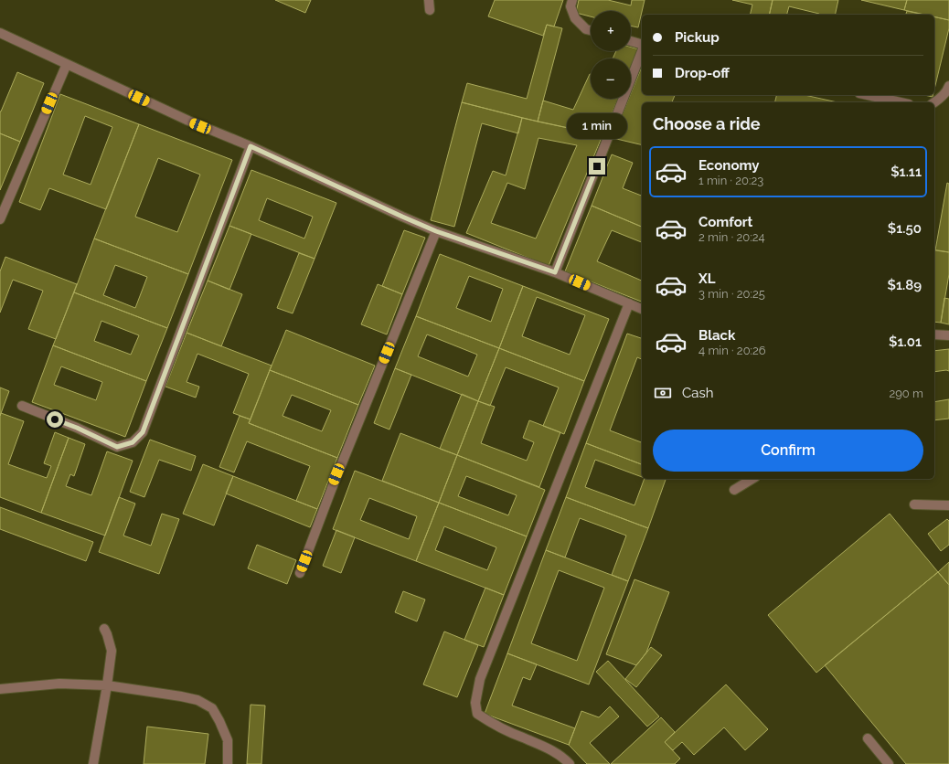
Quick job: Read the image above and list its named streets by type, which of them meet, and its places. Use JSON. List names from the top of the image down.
{
  "page": {
    "map_buttons": ["+", "−"],
    "banner": ["Pickup", "Drop-off"],
    "heading": "Choose a ride",
    "bubble": "1 min",
    "list": [
      {
        "name": "Economy",
        "note": "1 min · 20:23",
        "value": "$1.11"
      },
      {
        "name": "Comfort",
        "note": "2 min · 20:24",
        "value": "$1.50"
      },
      {
        "name": "XL",
        "note": "3 min · 20:25",
        "value": "$1.89"
      },
      {
        "name": "Black",
        "note": "4 min · 20:26",
        "value": "$1.01"
      }
    ],
    "pay": ["Cash", "290 m"],
    "buttons": "Confirm"
  }
}
